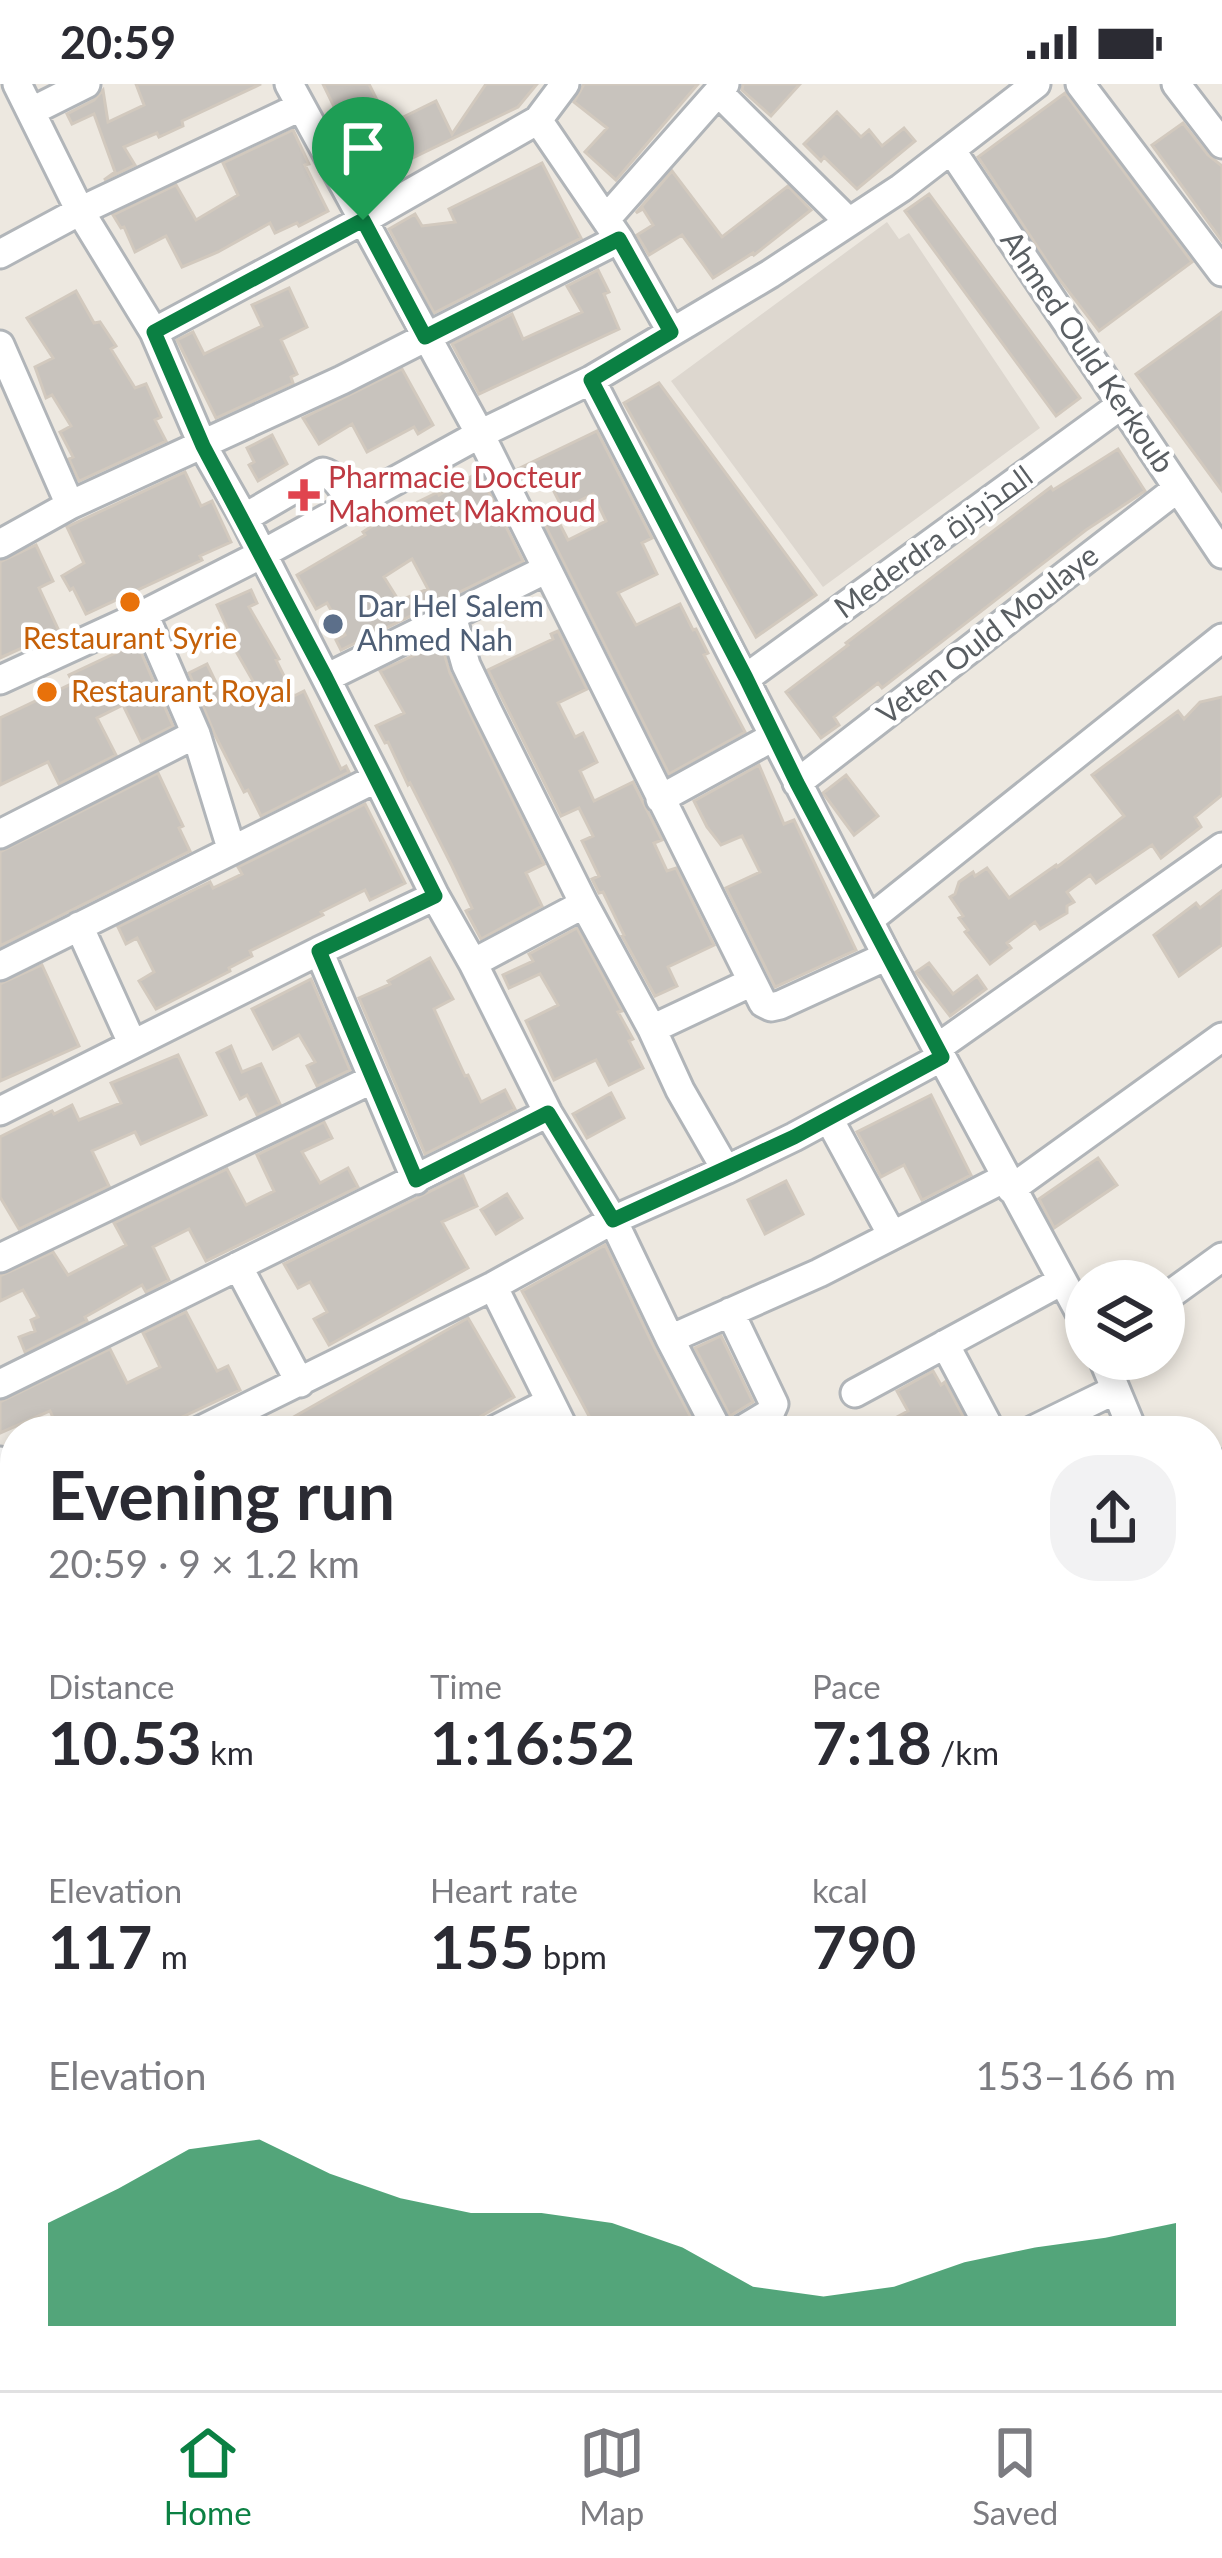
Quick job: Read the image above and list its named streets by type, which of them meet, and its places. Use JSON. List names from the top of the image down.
{
  "streets": {
    "street": ["Ahmed Ould Kerkoub", "Mederdra المذرذرة", "Veten Ould Moulaye"]
  },
  "crossings": [
    ["Ahmed Ould Kerkoub", "Mederdra المذرذرة"],
    ["Ahmed Ould Kerkoub", "Veten Ould Moulaye"]
  ],
  "places": {
    "health": ["Pharmacie Docteur Mahomet Makmoud"],
    "other": ["Restaurant Syrie", "Dar Hel Salem Ahmed Nah", "Restaurant Royal"]
  },
  "page": {
    "status": "20:59",
    "heading": ["Evening run", "20:59 · 9 × 1.2 km"],
    "stats": [
      ["Distance", "10.53 km"],
      ["Time", "1:16:52"],
      ["Pace", "7:18 /km"],
      ["Elevation", "117 m"],
      ["Heart rate", "155 bpm"],
      ["kcal", "790"]
    ],
    "chart": ["Elevation", "153–166 m"],
    "tabs": ["Home", "Map", "Saved"]
  }
}
